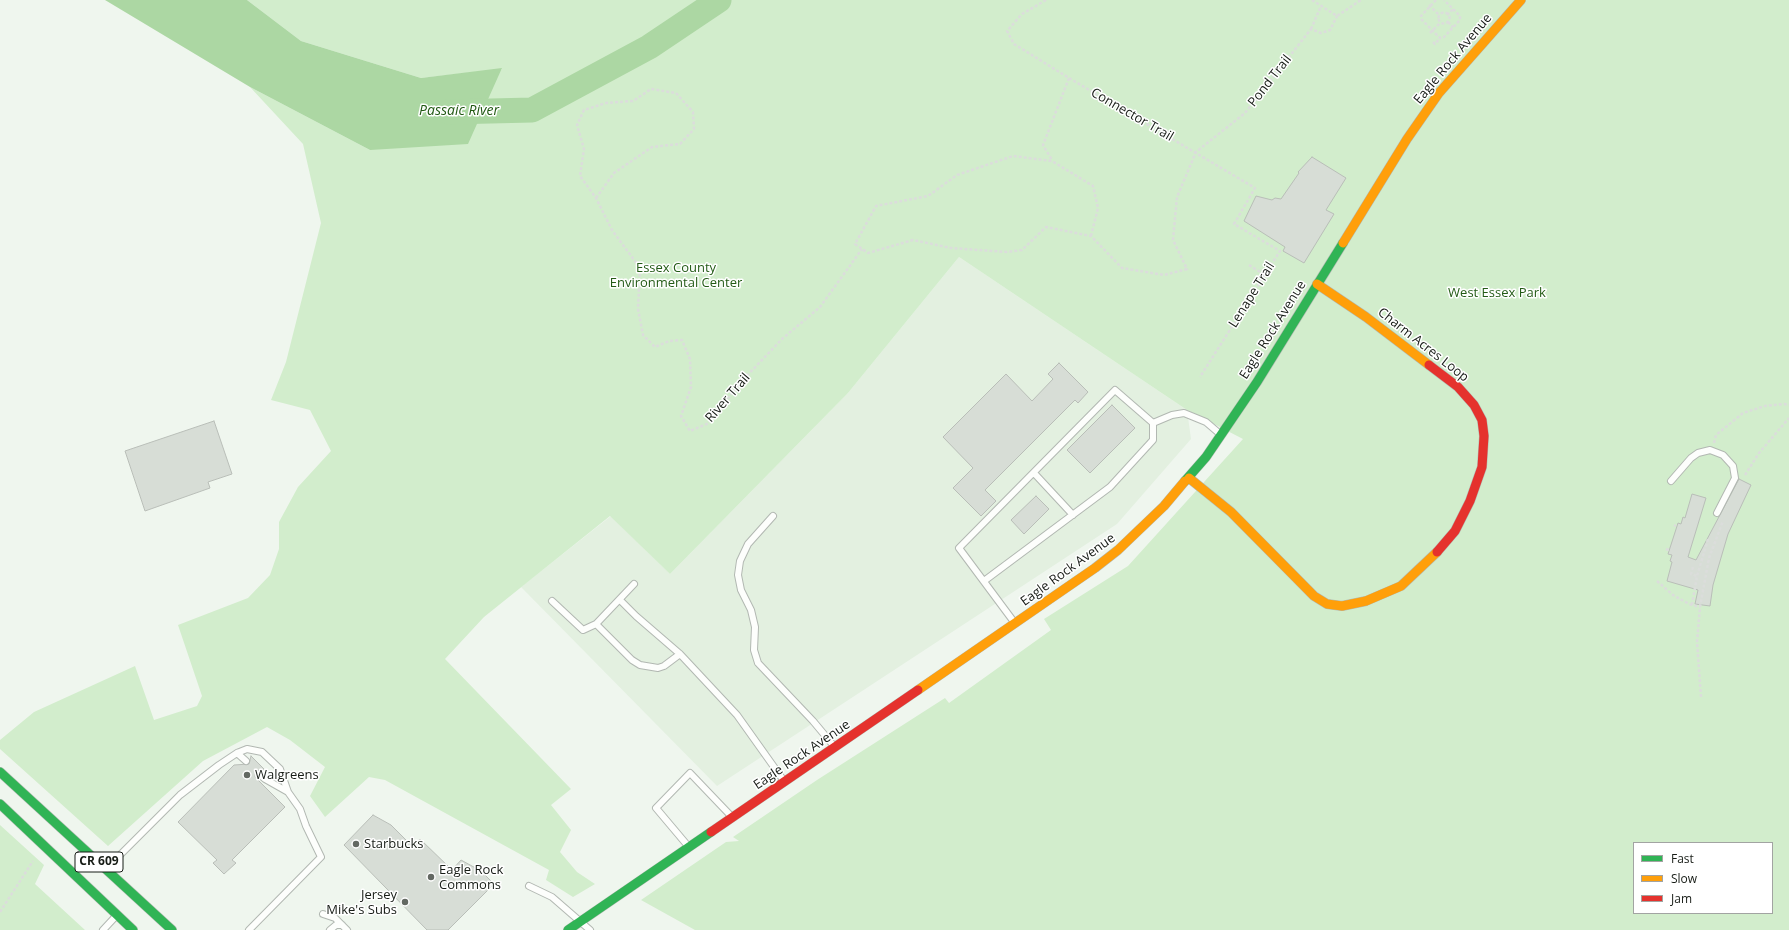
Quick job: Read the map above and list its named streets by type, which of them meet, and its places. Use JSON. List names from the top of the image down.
{
  "streets": {
    "main road": ["Eagle Rock Avenue", "Charm Acres Loop", "CR 609"],
    "path": [
      "Pond Trail",
      "Connector Trail",
      "Lenape Trail",
      "River Trail"
    ]
  },
  "crossings": [
    ["Eagle Rock Avenue", "Charm Acres Loop"],
    ["Pond Trail", "Connector Trail"],
    ["Pond Trail", "Lenape Trail"],
    ["Connector Trail", "Lenape Trail"]
  ],
  "water": ["Passaic River"],
  "parks": ["Essex County Environmental Center", "West Essex Park"],
  "places": [
    "Walgreens",
    "Starbucks",
    "Eagle Rock Commons",
    "Jersey Mike's Subs"
  ],
  "legend": ["Fast", "Slow", "Jam"]
}
